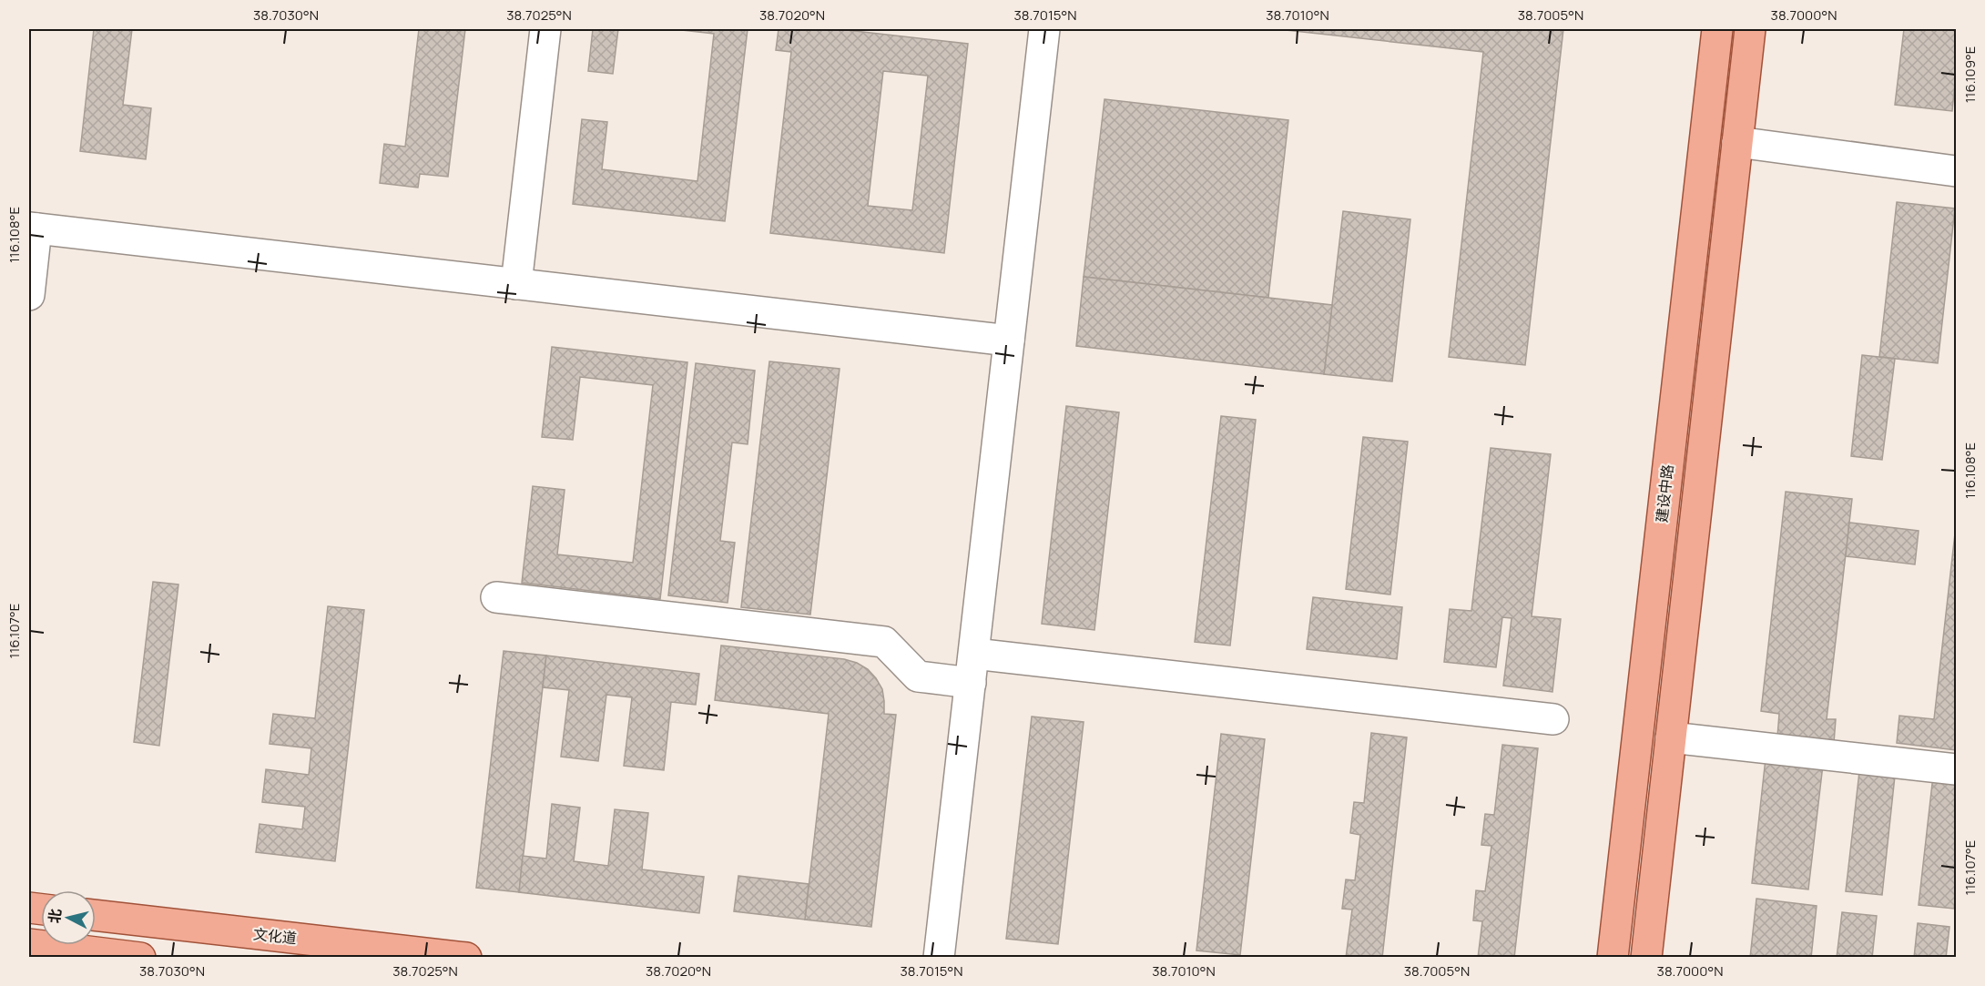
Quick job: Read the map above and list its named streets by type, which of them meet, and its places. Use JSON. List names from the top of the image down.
{
  "streets": {
    "main road": ["建设中路", "文化道"]
  },
  "north": "left",
  "coordinates": [
    "38.7030°N",
    "38.7025°N",
    "38.7020°N",
    "38.7015°N",
    "38.7010°N",
    "38.7005°N",
    "38.7000°N",
    "116.109°E",
    "116.108°E",
    "116.107°E"
  ]
}
